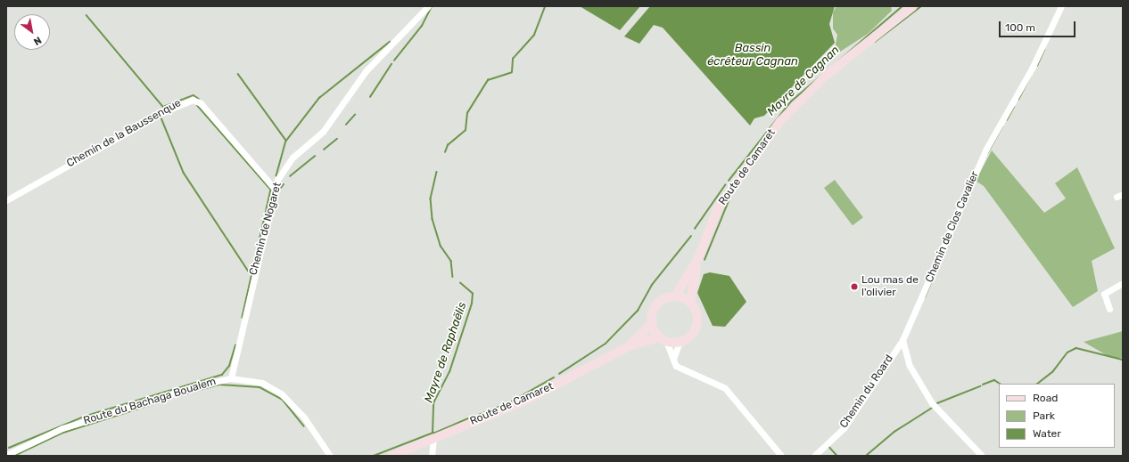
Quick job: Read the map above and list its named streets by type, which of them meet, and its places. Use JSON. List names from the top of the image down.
{
  "streets": {
    "main road": ["Route de Camaret"],
    "street": [
      "Chemin de la Baussenque",
      "Chemin de Clos Cavalier",
      "Chemin de Nogaret",
      "Chemin du Roard",
      "Route du Bachaga Boualem"
    ]
  },
  "crossings": [
    ["Chemin de la Baussenque", "Chemin de Nogaret"],
    ["Chemin de Clos Cavalier", "Chemin du Roard"],
    ["Chemin de Nogaret", "Route du Bachaga Boualem"]
  ],
  "water": ["Bassin écrêteur Cagnan", "Mayre de Cagnan", "Mayre de Raphaëlis"],
  "places": ["Lou mas de l'olivier"],
  "legend": ["Road", "Park", "Water"],
  "scale_bar": "100 m",
  "north": "bottom right"
}
